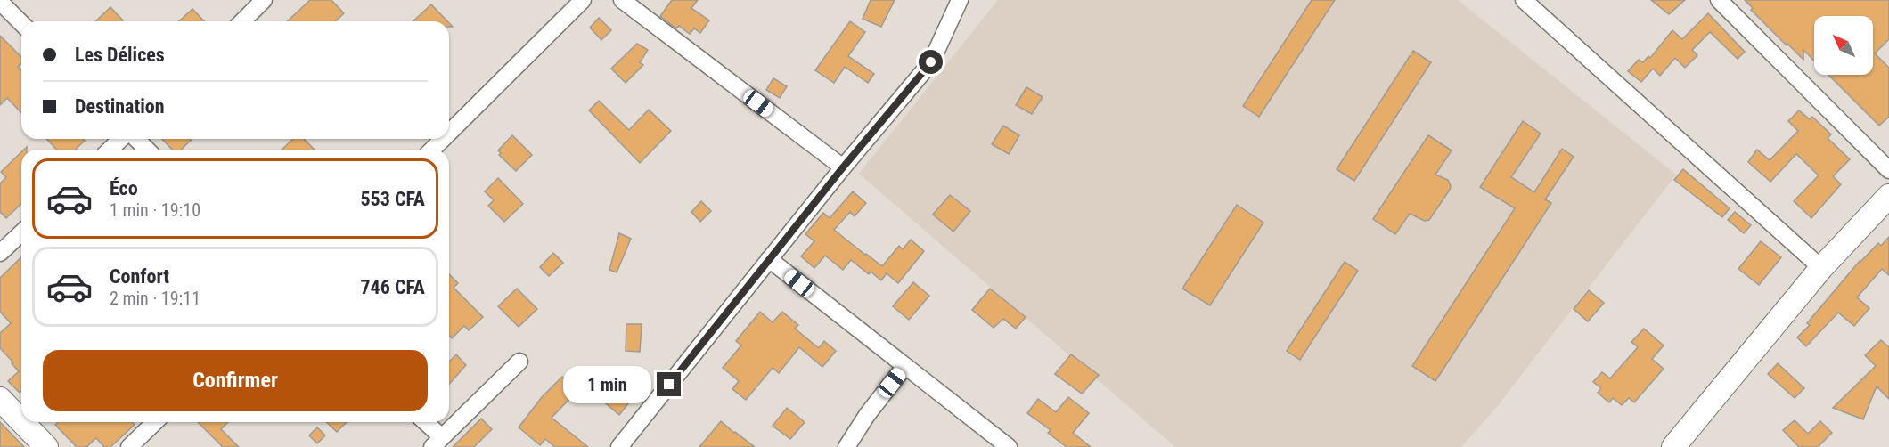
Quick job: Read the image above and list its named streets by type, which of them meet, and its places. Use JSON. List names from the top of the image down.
{
  "north": "top left",
  "page": {
    "banner": ["Les Délices", "Destination"],
    "list": [
      {
        "name": "Éco",
        "note": "1 min · 19:10",
        "value": "553 CFA"
      },
      {
        "name": "Confort",
        "note": "2 min · 19:11",
        "value": "746 CFA"
      }
    ],
    "buttons": "Confirmer",
    "bubble": "1 min"
  }
}
